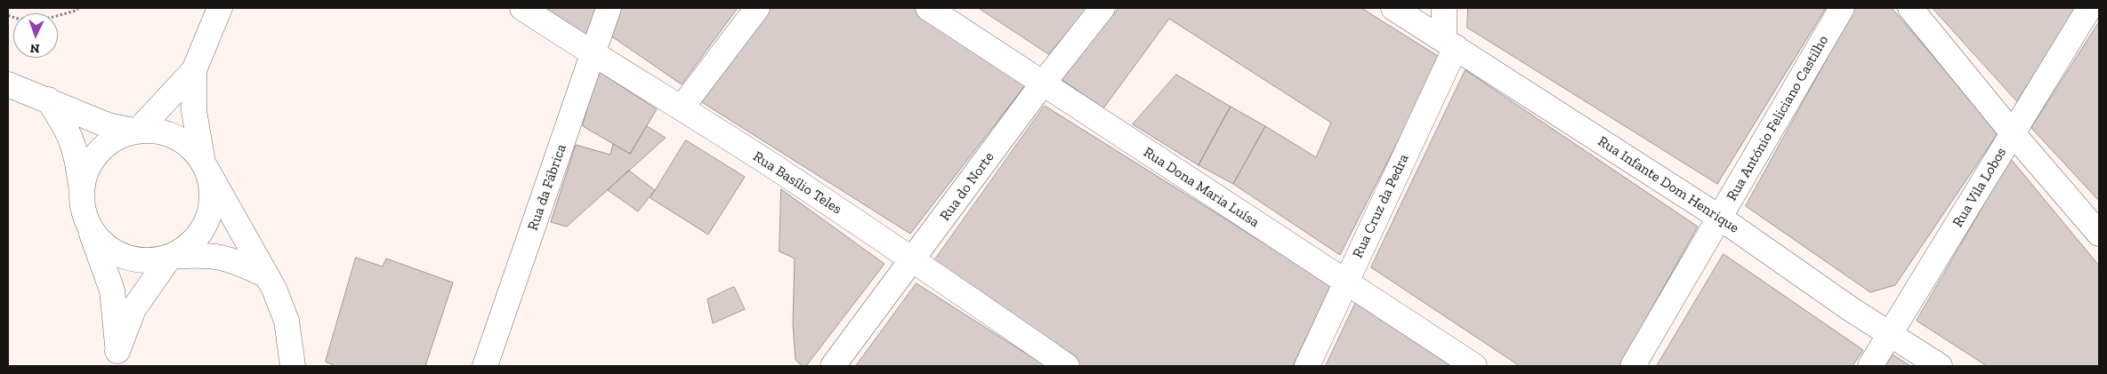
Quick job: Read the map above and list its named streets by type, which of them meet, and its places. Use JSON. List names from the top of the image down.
{
  "streets": {
    "street": [
      "Rua António Feliciano Castilho",
      "Rua Basílio Teles",
      "Rua Infante Dom Henrique",
      "Rua do Norte",
      "Rua da Fábrica",
      "Rua Dona Maria Luísa",
      "Rua Vila Lobos",
      "Rua Cruz da Pedra"
    ]
  },
  "crossings": [
    ["Rua António Feliciano Castilho", "Rua Infante Dom Henrique"],
    ["Rua Basílio Teles", "Rua do Norte"],
    ["Rua Basílio Teles", "Rua da Fábrica"],
    ["Rua Infante Dom Henrique", "Rua Vila Lobos"],
    ["Rua Infante Dom Henrique", "Rua Cruz da Pedra"],
    ["Rua do Norte", "Rua Dona Maria Luísa"],
    ["Rua Dona Maria Luísa", "Rua Cruz da Pedra"]
  ],
  "north": "bottom"
}
